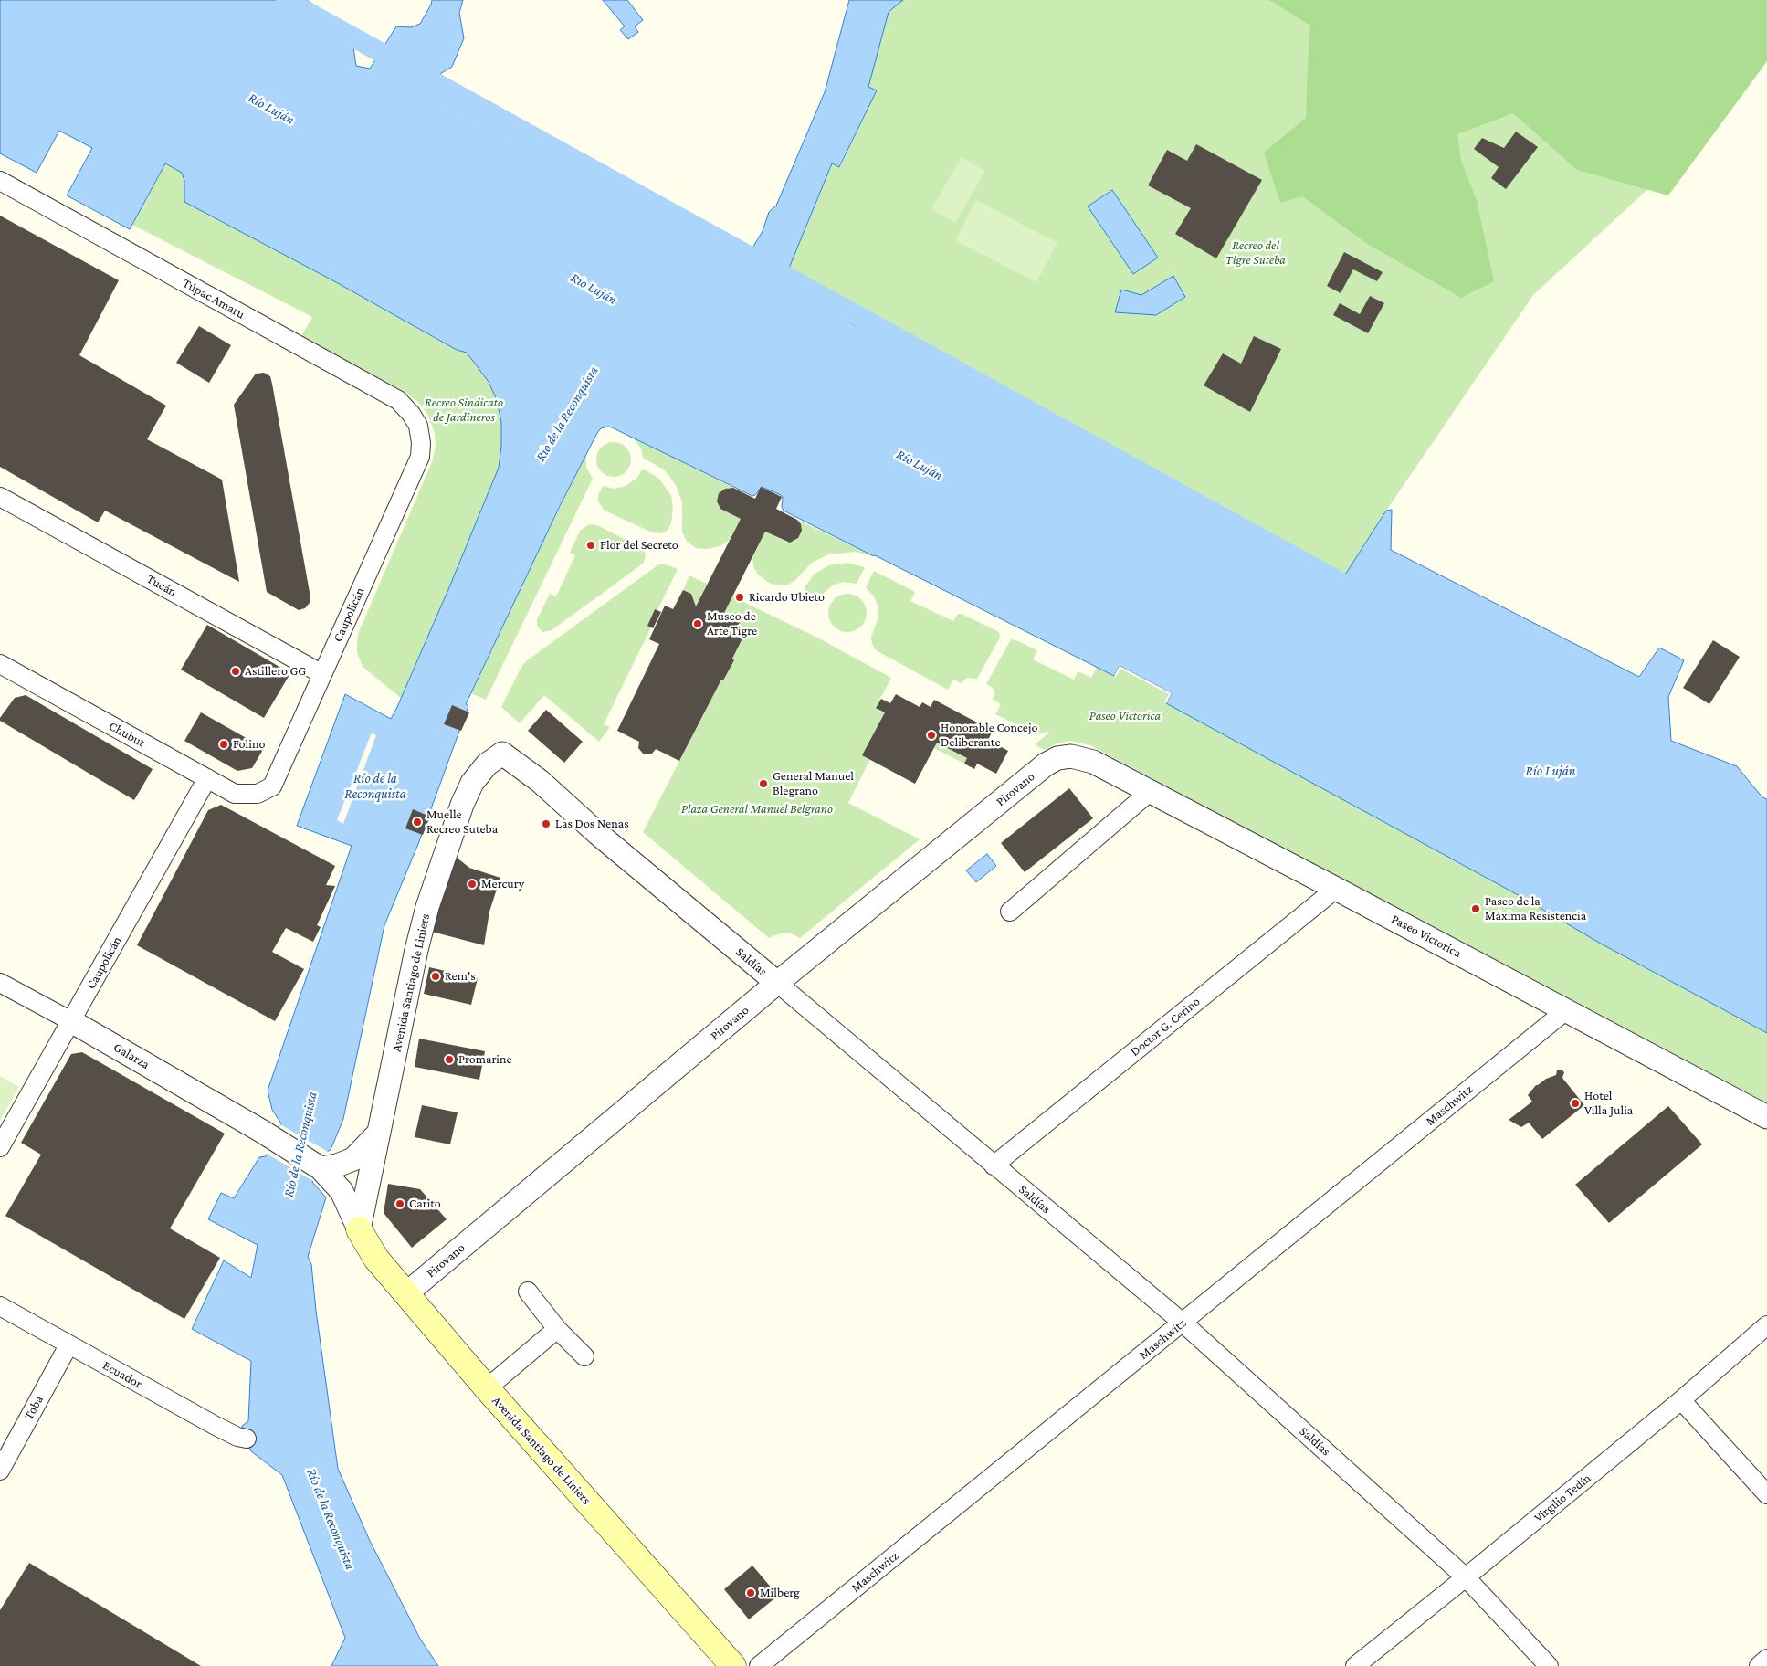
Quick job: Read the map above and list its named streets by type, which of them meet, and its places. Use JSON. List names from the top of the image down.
{
  "streets": {
    "main road": ["Avenida Santiago de Liniers"],
    "street": [
      "Túpac Amaru",
      "Tucán",
      "Caupolicán",
      "Chubut",
      "Pirovano",
      "Paseo Victorica",
      "Saldías",
      "Doctor G. Cerino",
      "Galarza",
      "Maschwitz",
      "Ecuador",
      "Toba",
      "Virgilio Tedín"
    ]
  },
  "crossings": [
    ["Túpac Amaru", "Caupolicán"],
    ["Tucán", "Caupolicán"],
    ["Caupolicán", "Chubut"],
    ["Caupolicán", "Galarza"],
    ["Pirovano", "Paseo Victorica"],
    ["Pirovano", "Saldías"],
    ["Pirovano", "Avenida Santiago de Liniers"],
    ["Paseo Victorica", "Doctor G. Cerino"],
    ["Paseo Victorica", "Maschwitz"],
    ["Saldías", "Avenida Santiago de Liniers"],
    ["Saldías", "Doctor G. Cerino"],
    ["Saldías", "Maschwitz"],
    ["Saldías", "Virgilio Tedín"],
    ["Avenida Santiago de Liniers", "Galarza"],
    ["Ecuador", "Toba"]
  ],
  "water": ["Río Luján", "Río de la Reconquista"],
  "parks": [
    "Recreo del Tigre Suteba",
    "Recreo Sindicato de Jardineros",
    "Paseo Victorica",
    "Plaza General Manuel Belgrano"
  ],
  "places": [
    "Flor del Secreto",
    "Ricardo Ubieto",
    "Museo de Arte Tigre",
    "Astillero GG",
    "Honorable Concejo Deliberante",
    "Folino",
    "General Manuel Blegrano",
    "Muelle Recreo Suteba",
    "Las Dos Nenas",
    "Mercury",
    "Paseo de la Máxima Resistencia",
    "Rem's",
    "Promarine",
    "Hotel Villa Julia",
    "Carito",
    "Milberg"
  ]
}
